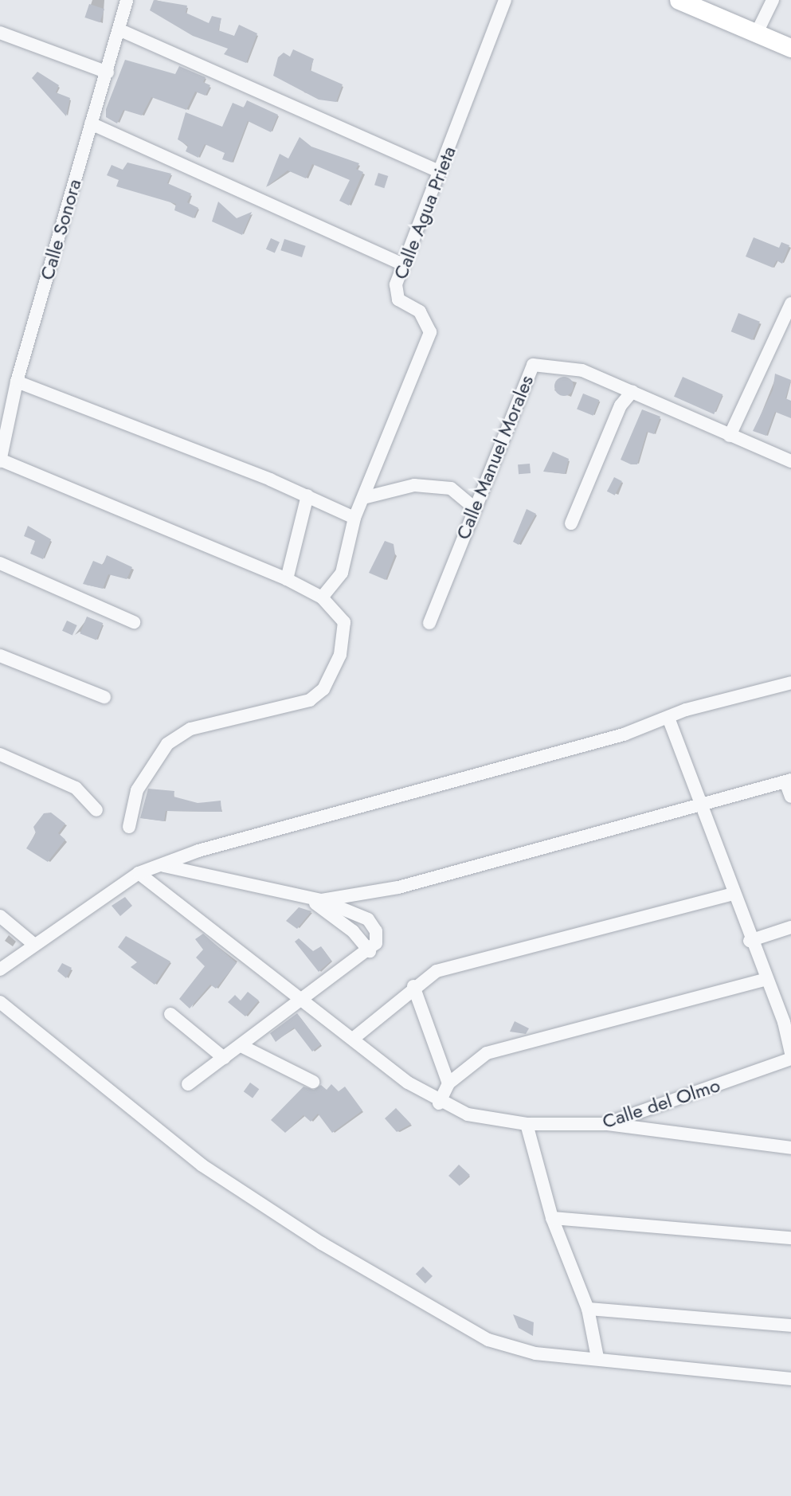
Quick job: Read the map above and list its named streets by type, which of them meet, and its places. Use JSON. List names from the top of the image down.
{
  "streets": {
    "street": [
      "Calle Agua Prieta",
      "Calle Sonora",
      "Calle Manuel Morales",
      "Calle del Olmo"
    ]
  }
}
